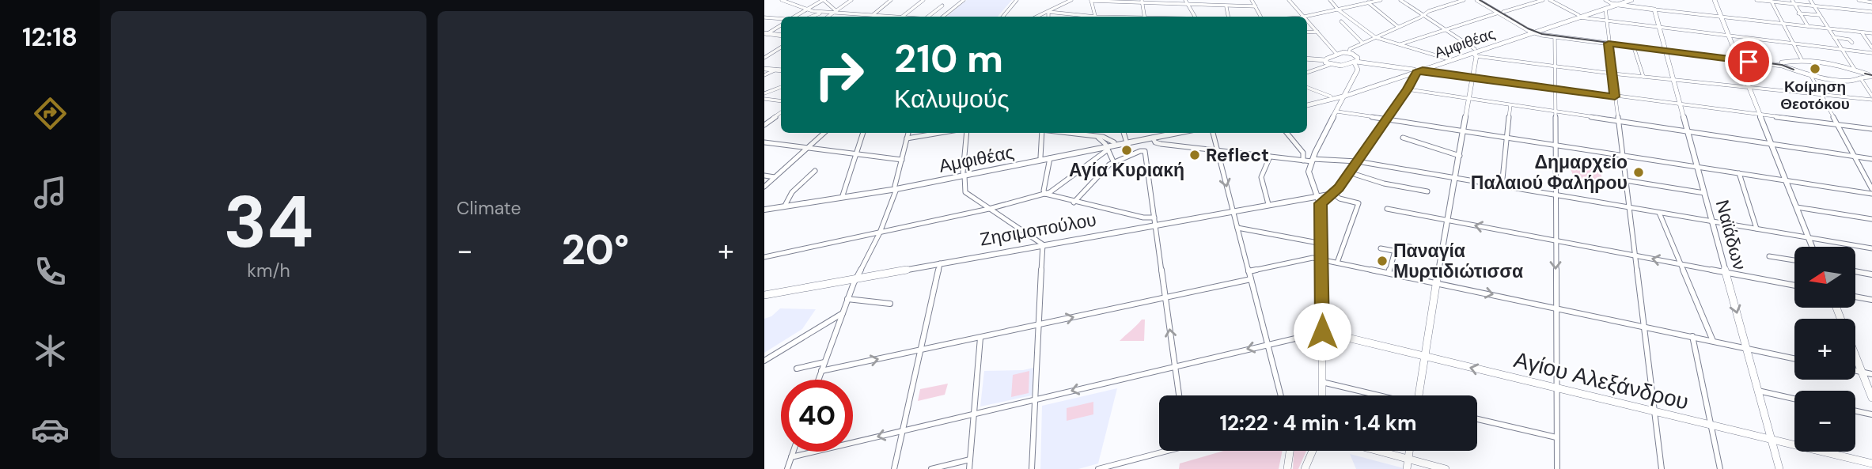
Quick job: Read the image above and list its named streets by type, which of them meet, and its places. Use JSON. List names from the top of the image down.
{
  "streets": {
    "street": [
      "Αμφιθέας",
      "Ζησιμοπούλου",
      "Ναϊάδων",
      "Αγίου Αλεξάνδρου"
    ]
  },
  "crossings": [
    ["Ναϊάδων", "Αγίου Αλεξάνδρου"]
  ],
  "places": [
    "Κοίμηση Θεοτόκου",
    "Αγία Κυριακή",
    "Reflect",
    "Δημαρχείο Παλαιού Φαλήρου",
    "Παναγία Μυρτιδιώτισσα"
  ],
  "north": "left",
  "page": {
    "tabs": "12:18",
    "tile": [
      ["34", "km/h"],
      "Climate"
    ],
    "turn": ["210 m", "Καλυψούς"],
    "heat": ["−", "20°", "+"],
    "map_buttons": ["+", "−"],
    "limit": "40",
    "trip": "12:22 · 4 min · 1.4 km"
  }
}
